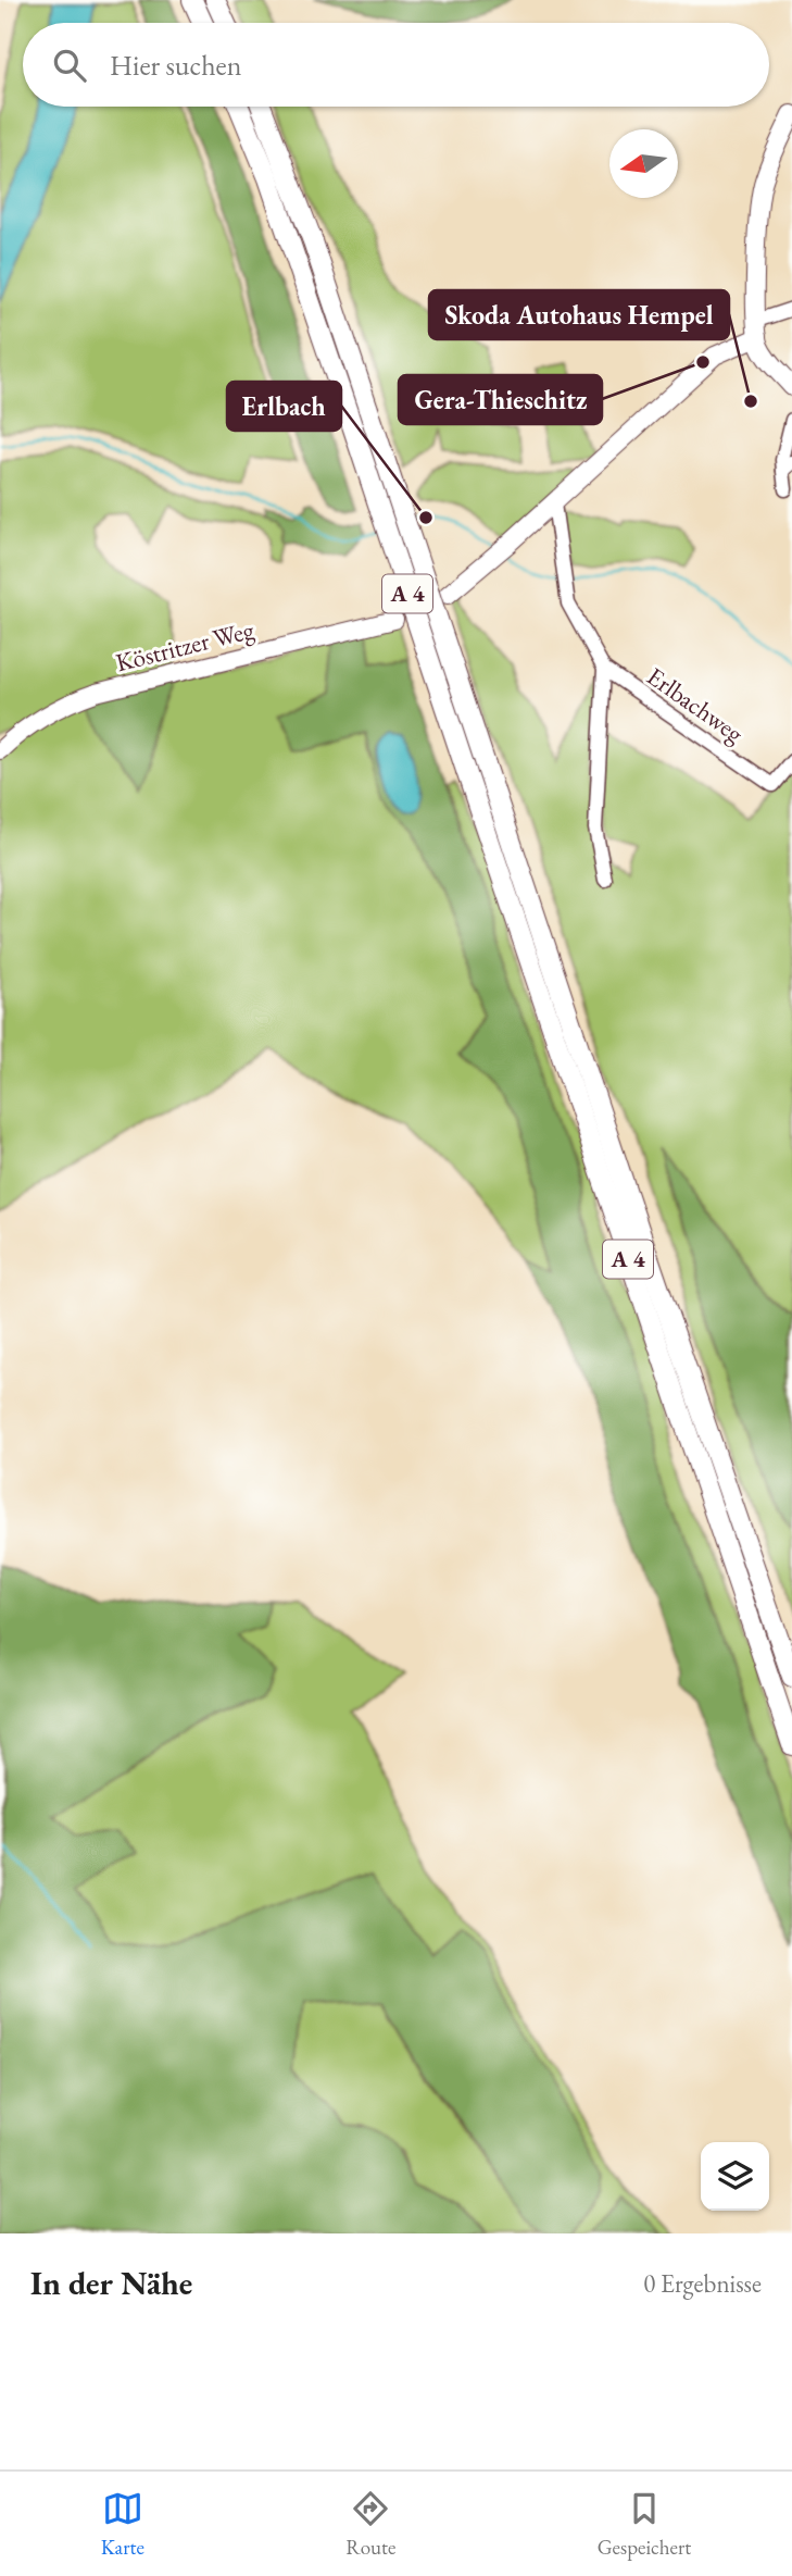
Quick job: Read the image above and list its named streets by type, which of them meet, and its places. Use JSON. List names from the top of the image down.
{
  "streets": {
    "highway": ["A 4"],
    "main road": ["Köstritzer Weg"],
    "street": ["Erlbachweg"]
  },
  "places": ["Gera-Thieschitz", "Skoda Autohaus Hempel", "Erlbach"],
  "north": "left",
  "page": {
    "search": "Hier suchen",
    "heading": ["In der Nähe", "0 Ergebnisse"],
    "nav": ["Karte", "Route", "Gespeichert"]
  }
}
